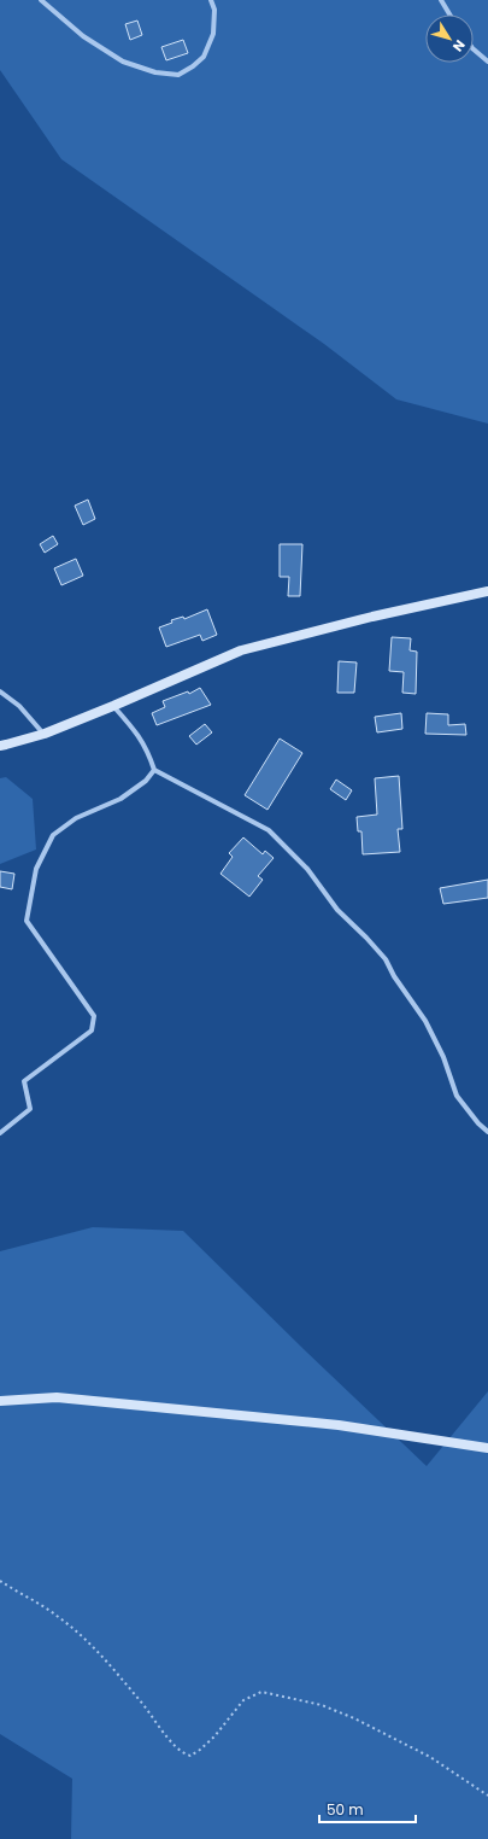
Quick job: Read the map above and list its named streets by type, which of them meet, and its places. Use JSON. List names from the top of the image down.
{
  "scale_bar": "50 m",
  "north": "bottom right"
}
